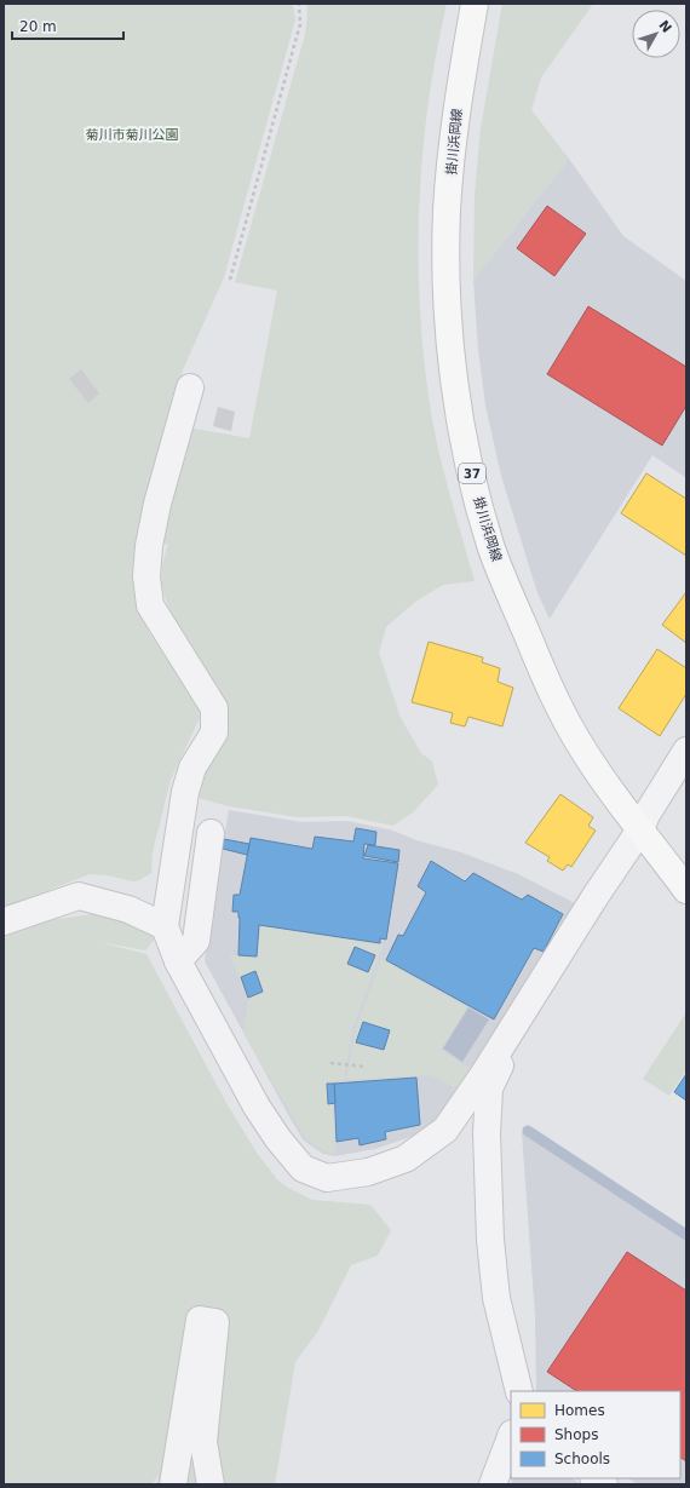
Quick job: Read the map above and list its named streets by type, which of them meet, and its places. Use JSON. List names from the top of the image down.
{
  "streets": {
    "main road": ["掛川浜岡線", "37"]
  },
  "parks": ["菊川市菊川公園"],
  "legend": ["Homes", "Shops", "Schools"],
  "scale_bar": "20 m",
  "north": "top right"
}
